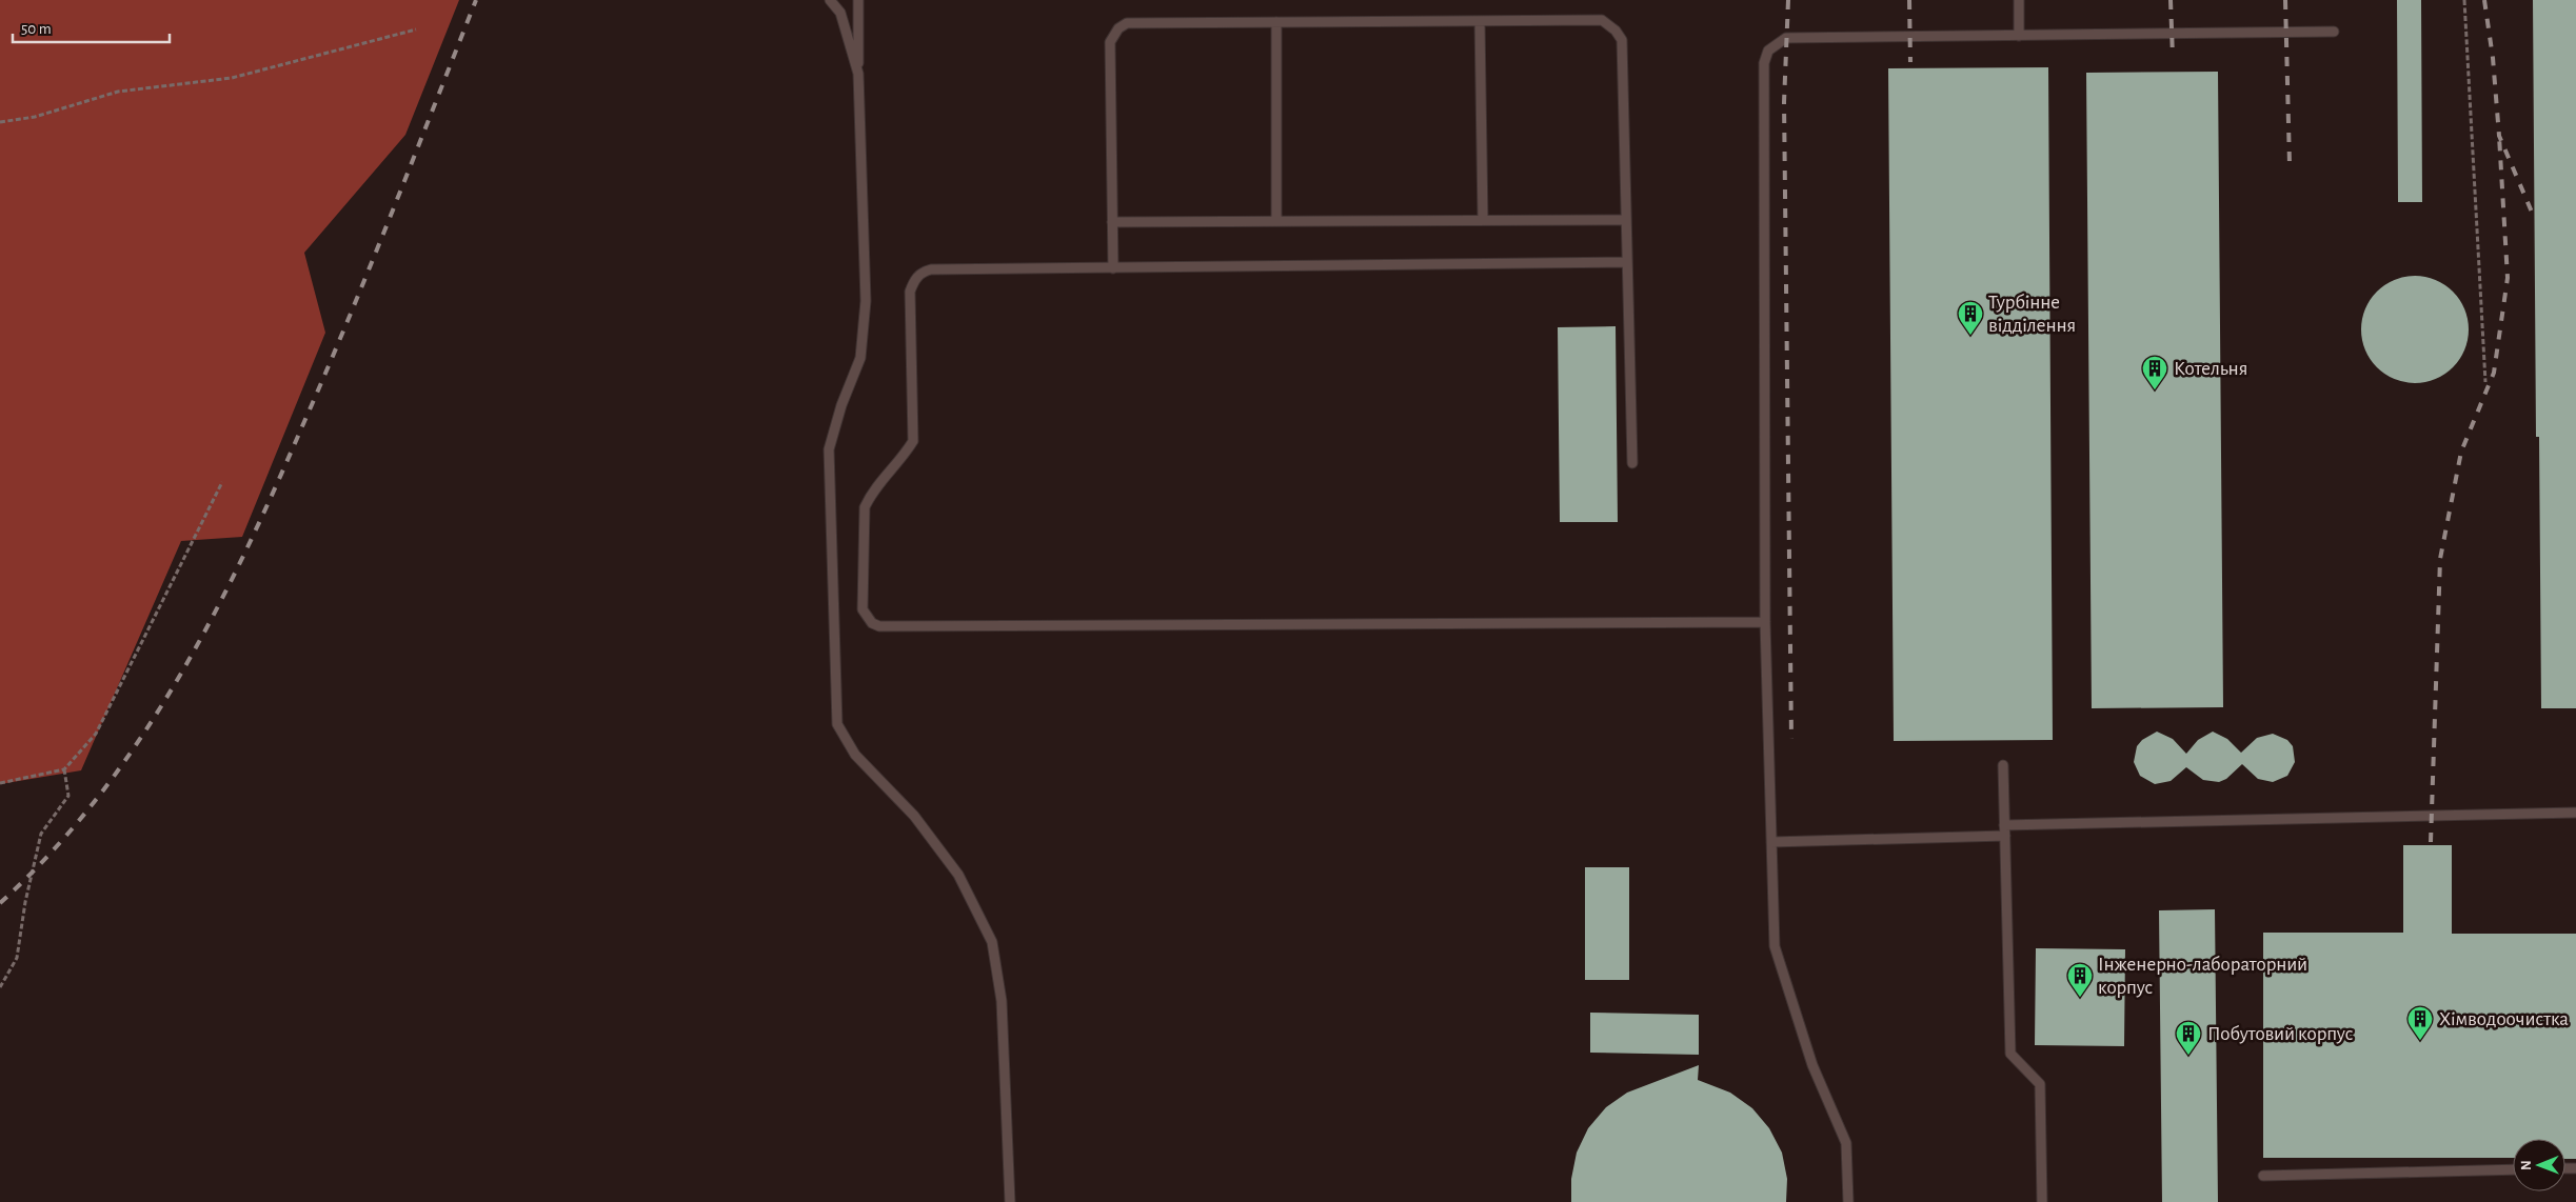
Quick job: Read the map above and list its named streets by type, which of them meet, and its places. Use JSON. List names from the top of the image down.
{
  "places": {
    "building": [
      "Турбінне відділення",
      "Котельня",
      "Інженерно-лабораторний корпус",
      "Хімводоочистка",
      "Побутовий корпус"
    ]
  },
  "scale_bar": "50 m",
  "north": "left"
}
